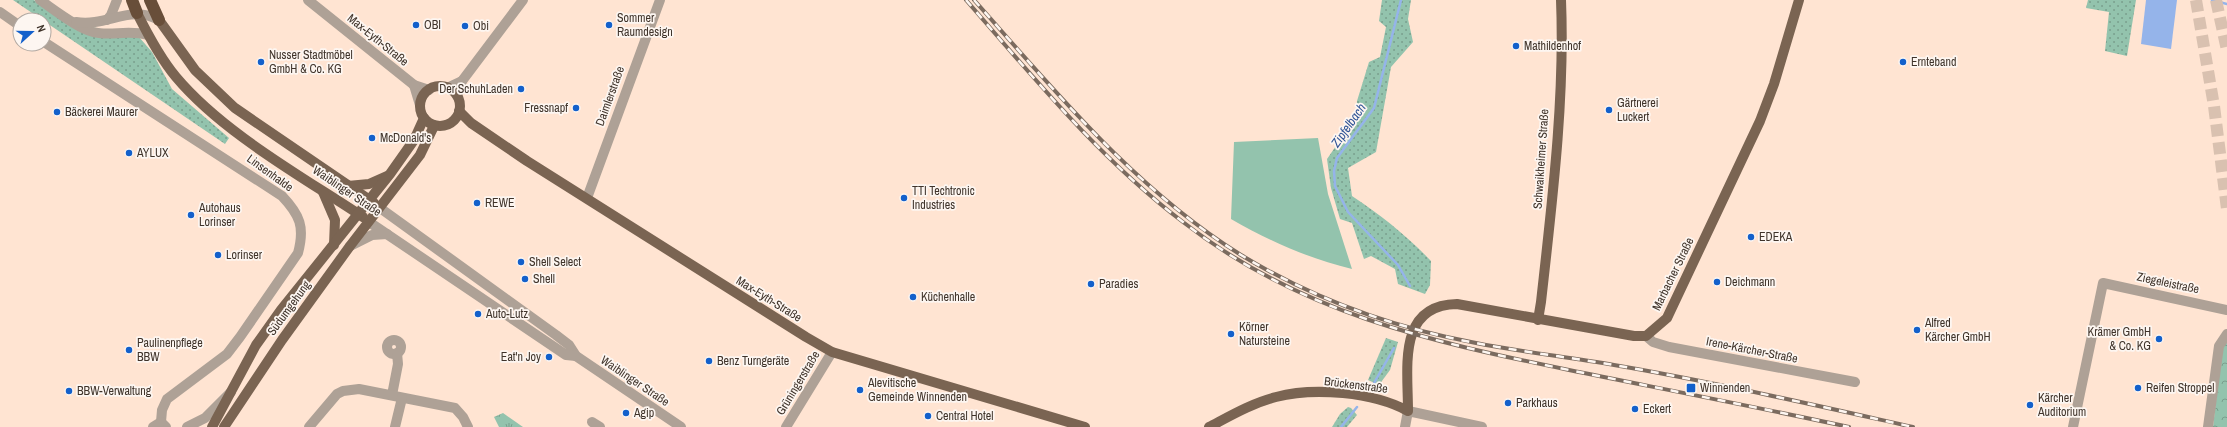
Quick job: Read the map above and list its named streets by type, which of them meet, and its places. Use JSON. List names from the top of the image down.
{
  "streets": {
    "main road": [
      "Max-Eyth-Straße",
      "Schwaikheimer Straße",
      "Waiblinger Straße",
      "Marbacher Straße",
      "Südumgehung",
      "Brückenstraße"
    ],
    "street": [
      "Daimlerstraße",
      "Linsenhalde",
      "Ziegeleistraße",
      "Irene-Kärcher-Straße",
      "Grüningerstraße"
    ]
  },
  "crossings": [
    ["Max-Eyth-Straße", "Daimlerstraße"],
    ["Max-Eyth-Straße", "Südumgehung"],
    ["Max-Eyth-Straße", "Grüningerstraße"],
    ["Waiblinger Straße", "Südumgehung"],
    ["Marbacher Straße", "Irene-Kärcher-Straße"]
  ],
  "water": ["Zipfelbach"],
  "places": {
    "other": [
      "OBI",
      "Sommer Raumdesign",
      "Obi",
      "Mathildenhof",
      "Nusser Stadtmöbel GmbH & Co. KG",
      "Ernteband",
      "Der SchuhLaden",
      "Fressnapf",
      "Gärtnerei Luckert",
      "Bäckerei Maurer",
      "McDonald's",
      "AYLUX",
      "TTI Techtronic Industries",
      "REWE",
      "Autohaus Lorinser",
      "EDEKA",
      "Lorinser",
      "Shell Select",
      "Shell",
      "Deichmann",
      "Paradies",
      "Küchenhalle",
      "Auto-Lutz",
      "Alfred Kärcher GmbH",
      "Körner Natursteine",
      "Krämer GmbH & Co. KG",
      "Paulinenpflege BBW",
      "Eat'n Joy",
      "Benz Turngeräte",
      "Reifen Stroppel",
      "Alevitische Gemeinde Winnenden",
      "BBW-Verwaltung",
      "Parkhaus",
      "Kärcher Auditorium",
      "Eckert",
      "Agip",
      "Central Hotel"
    ],
    "transit": ["Winnenden"]
  },
  "north": "right"
}
